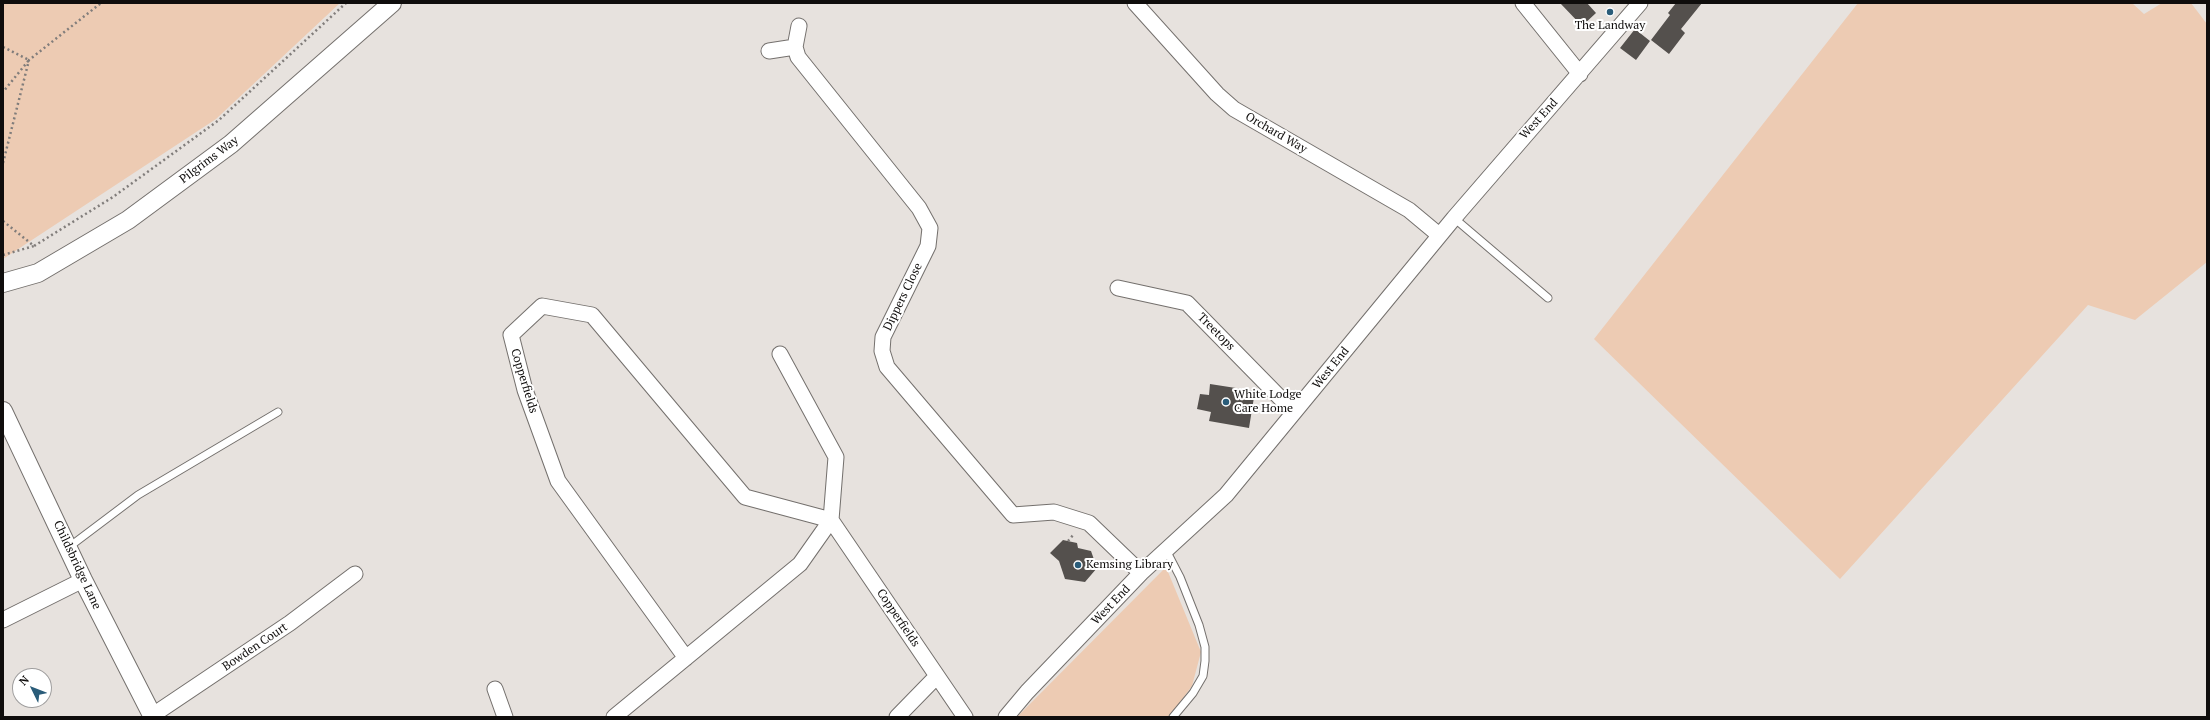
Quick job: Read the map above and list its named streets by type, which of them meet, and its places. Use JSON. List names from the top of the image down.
{
  "streets": {
    "street": [
      "West End",
      "Orchard Way",
      "Pilgrims Way",
      "Dippers Close",
      "Treetops",
      "Copperfields",
      "Childsbridge Lane",
      "Bowden Court"
    ]
  },
  "crossings": [
    ["West End", "Orchard Way"],
    ["West End", "Dippers Close"],
    ["West End", "Treetops"],
    ["Childsbridge Lane", "Bowden Court"]
  ],
  "places": ["The Landway", "White Lodge Care Home", "Kemsing Library"],
  "north": "top left"
}
